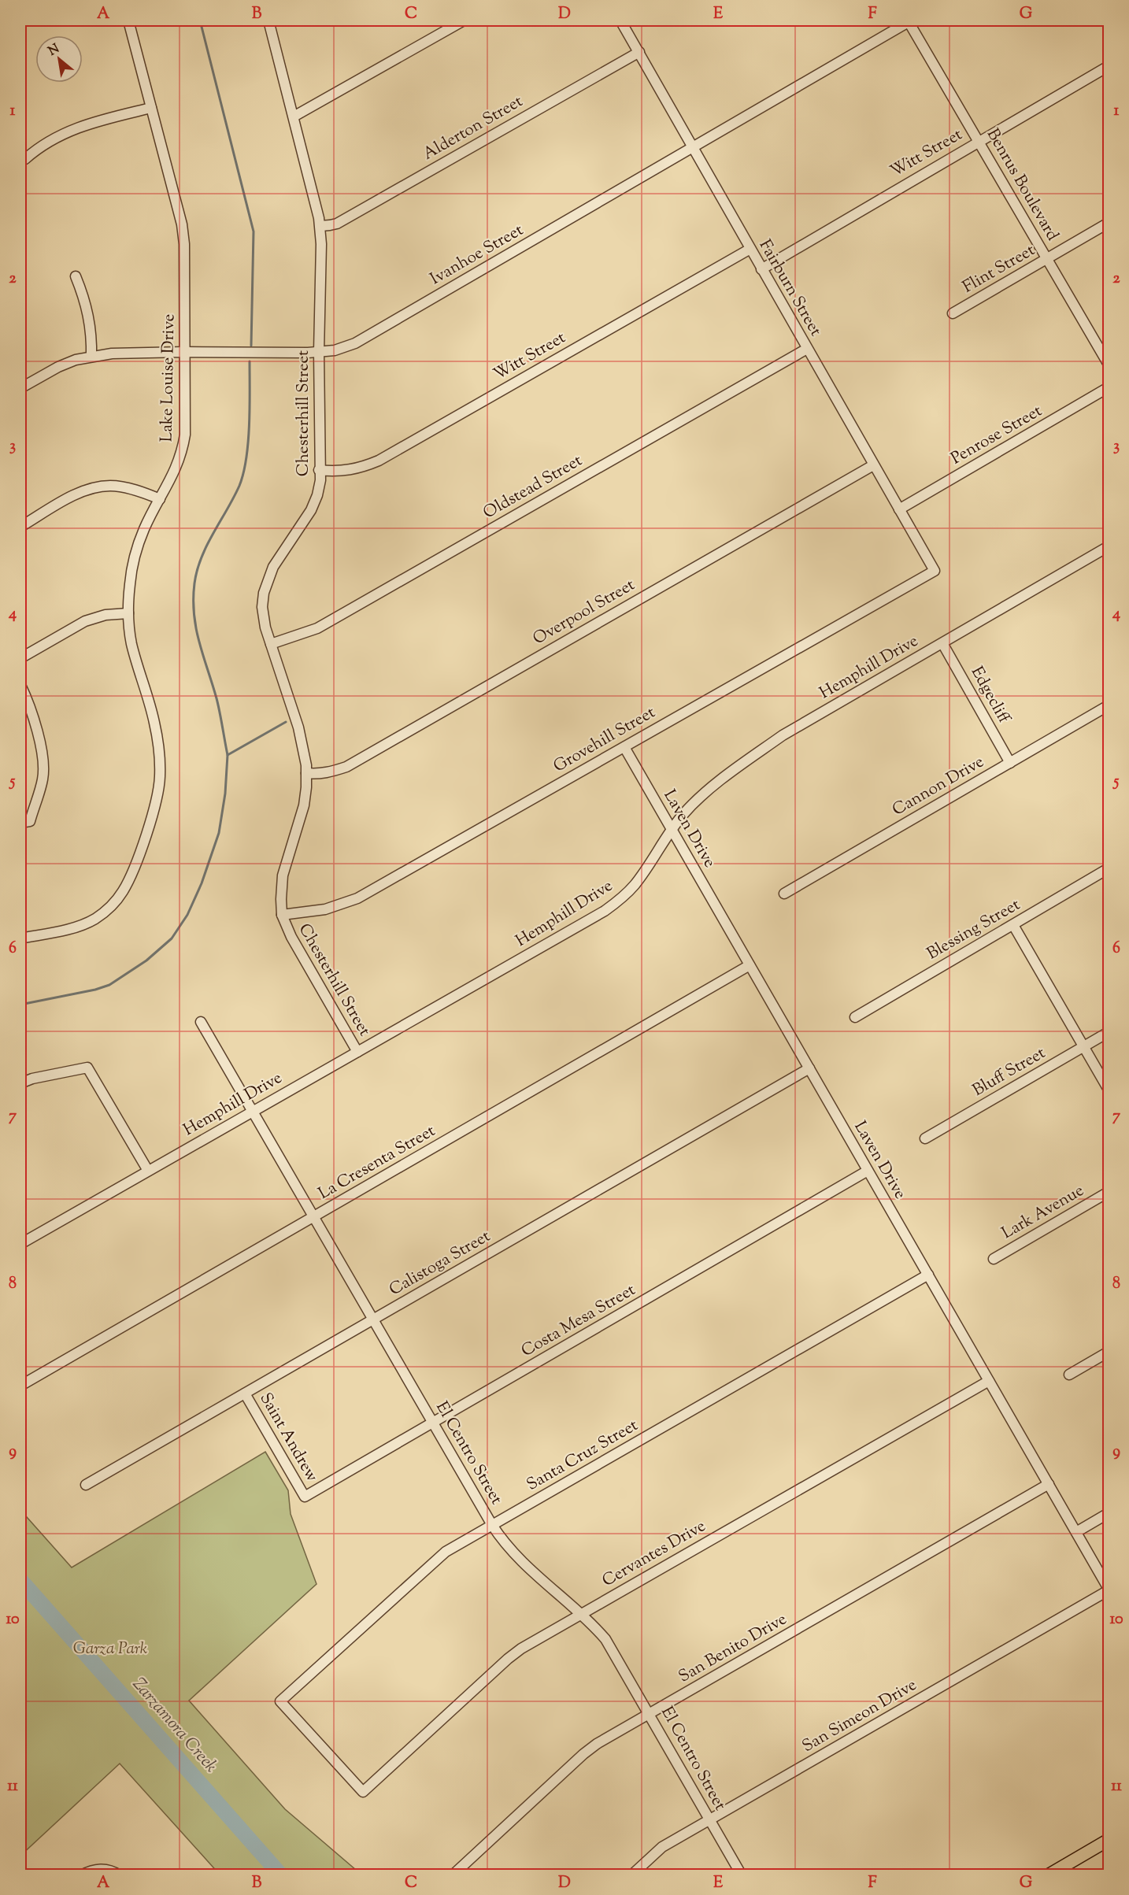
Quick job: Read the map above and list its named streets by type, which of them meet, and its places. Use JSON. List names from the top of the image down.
{
  "streets": {
    "street": [
      "Alderton Street",
      "Witt Street",
      "Benrus Boulevard",
      "Ivanhoe Street",
      "Flint Street",
      "Fairburn Street",
      "Lake Louise Drive",
      "Chesterhill Street",
      "Penrose Street",
      "Oldstead Street",
      "Overpool Street",
      "Hemphill Drive",
      "Edgecliff",
      "Grovehill Street",
      "Cannon Drive",
      "Laven Drive",
      "Blessing Street",
      "Bluff Street",
      "La Cresenta Street",
      "Lark Avenue",
      "Calistoga Street",
      "Costa Mesa Street",
      "Saint Andrew",
      "El Centro Street",
      "Santa Cruz Street",
      "Cervantes Drive",
      "San Benito Drive",
      "San Simeon Drive"
    ]
  },
  "crossings": [
    ["Alderton Street", "Fairburn Street"],
    ["Alderton Street", "Chesterhill Street"],
    ["Witt Street", "Benrus Boulevard"],
    ["Witt Street", "Fairburn Street"],
    ["Witt Street", "Chesterhill Street"],
    ["Benrus Boulevard", "Ivanhoe Street"],
    ["Benrus Boulevard", "Flint Street"],
    ["Ivanhoe Street", "Fairburn Street"],
    ["Ivanhoe Street", "Lake Louise Drive"],
    ["Ivanhoe Street", "Chesterhill Street"],
    ["Fairburn Street", "Penrose Street"],
    ["Fairburn Street", "Oldstead Street"],
    ["Fairburn Street", "Overpool Street"],
    ["Fairburn Street", "Grovehill Street"],
    ["Chesterhill Street", "Oldstead Street"],
    ["Chesterhill Street", "Overpool Street"],
    ["Chesterhill Street", "Hemphill Drive"],
    ["Chesterhill Street", "Grovehill Street"],
    ["Hemphill Drive", "Edgecliff"],
    ["Hemphill Drive", "Laven Drive"],
    ["Hemphill Drive", "El Centro Street"],
    ["Edgecliff", "Cannon Drive"],
    ["Grovehill Street", "Laven Drive"],
    ["Laven Drive", "La Cresenta Street"],
    ["Laven Drive", "Calistoga Street"],
    ["Laven Drive", "Costa Mesa Street"],
    ["Laven Drive", "Santa Cruz Street"],
    ["Laven Drive", "Cervantes Drive"],
    ["Laven Drive", "San Benito Drive"],
    ["Laven Drive", "San Simeon Drive"],
    ["La Cresenta Street", "El Centro Street"],
    ["Calistoga Street", "Saint Andrew"],
    ["Calistoga Street", "El Centro Street"],
    ["Costa Mesa Street", "Saint Andrew"],
    ["Costa Mesa Street", "El Centro Street"],
    ["El Centro Street", "Santa Cruz Street"],
    ["El Centro Street", "Cervantes Drive"],
    ["El Centro Street", "San Benito Drive"],
    ["El Centro Street", "San Simeon Drive"],
    ["Santa Cruz Street", "Cervantes Drive"]
  ],
  "water": ["Zarzamora Creek"],
  "parks": ["Garza Park"],
  "north": "top left",
  "grid": {
    "columns": [
      "A",
      "B",
      "C",
      "D",
      "E",
      "F",
      "G"
    ],
    "rows": [
      "1",
      "2",
      "3",
      "4",
      "5",
      "6",
      "7",
      "8",
      "9",
      "10",
      "11"
    ]
  }
}
